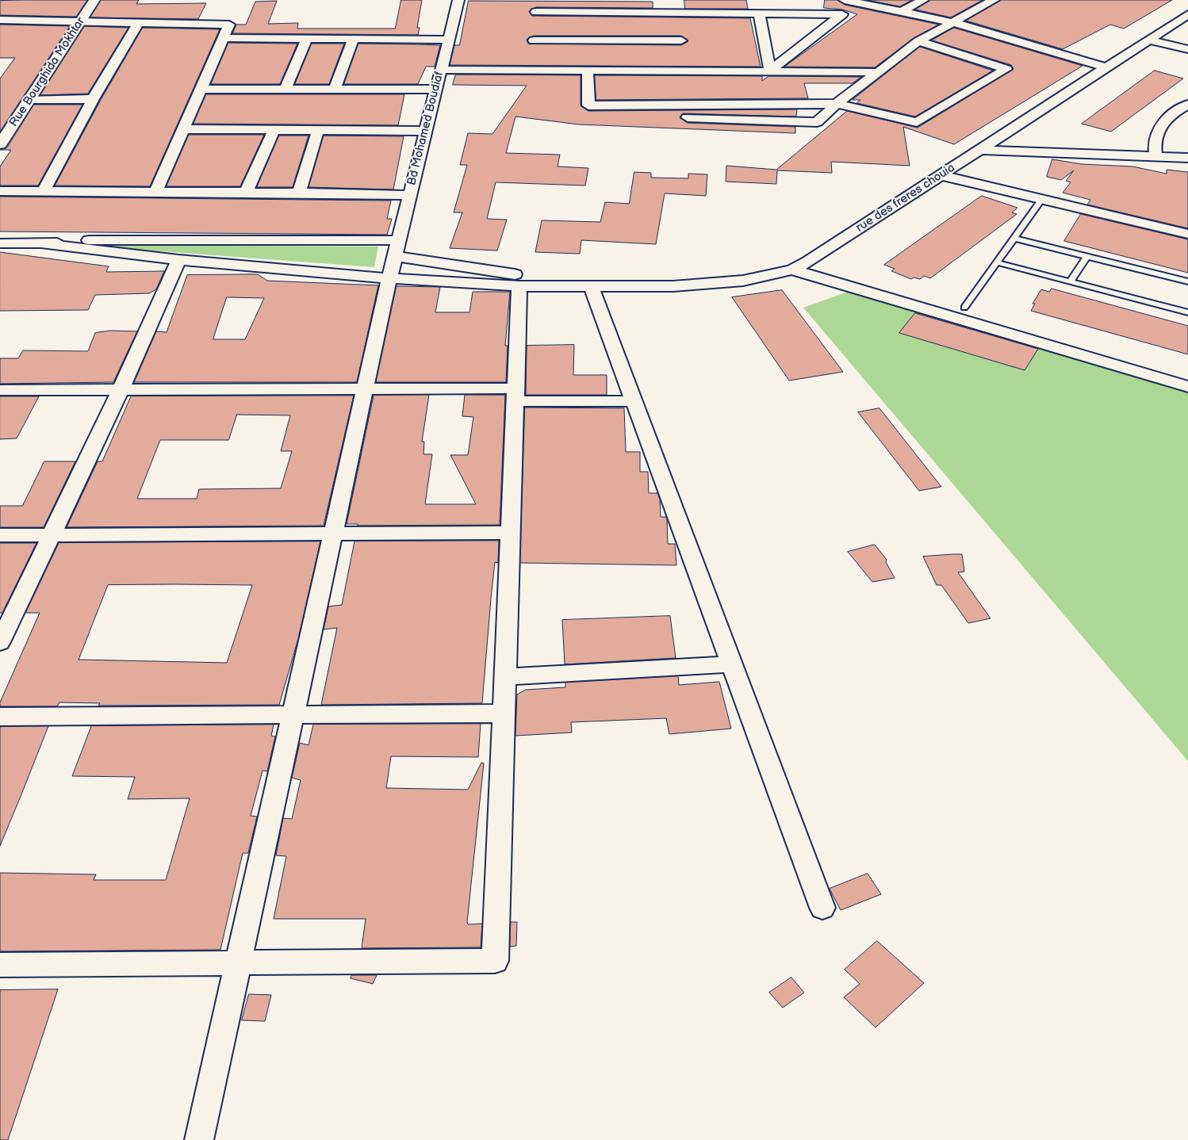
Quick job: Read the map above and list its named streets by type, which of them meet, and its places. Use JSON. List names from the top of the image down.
{
  "streets": {
    "main road": ["Rue Bourghida Mokhtar"],
    "street": ["Bd Mohamed Boudiaf", "rue des freres chouia"]
  }
}
